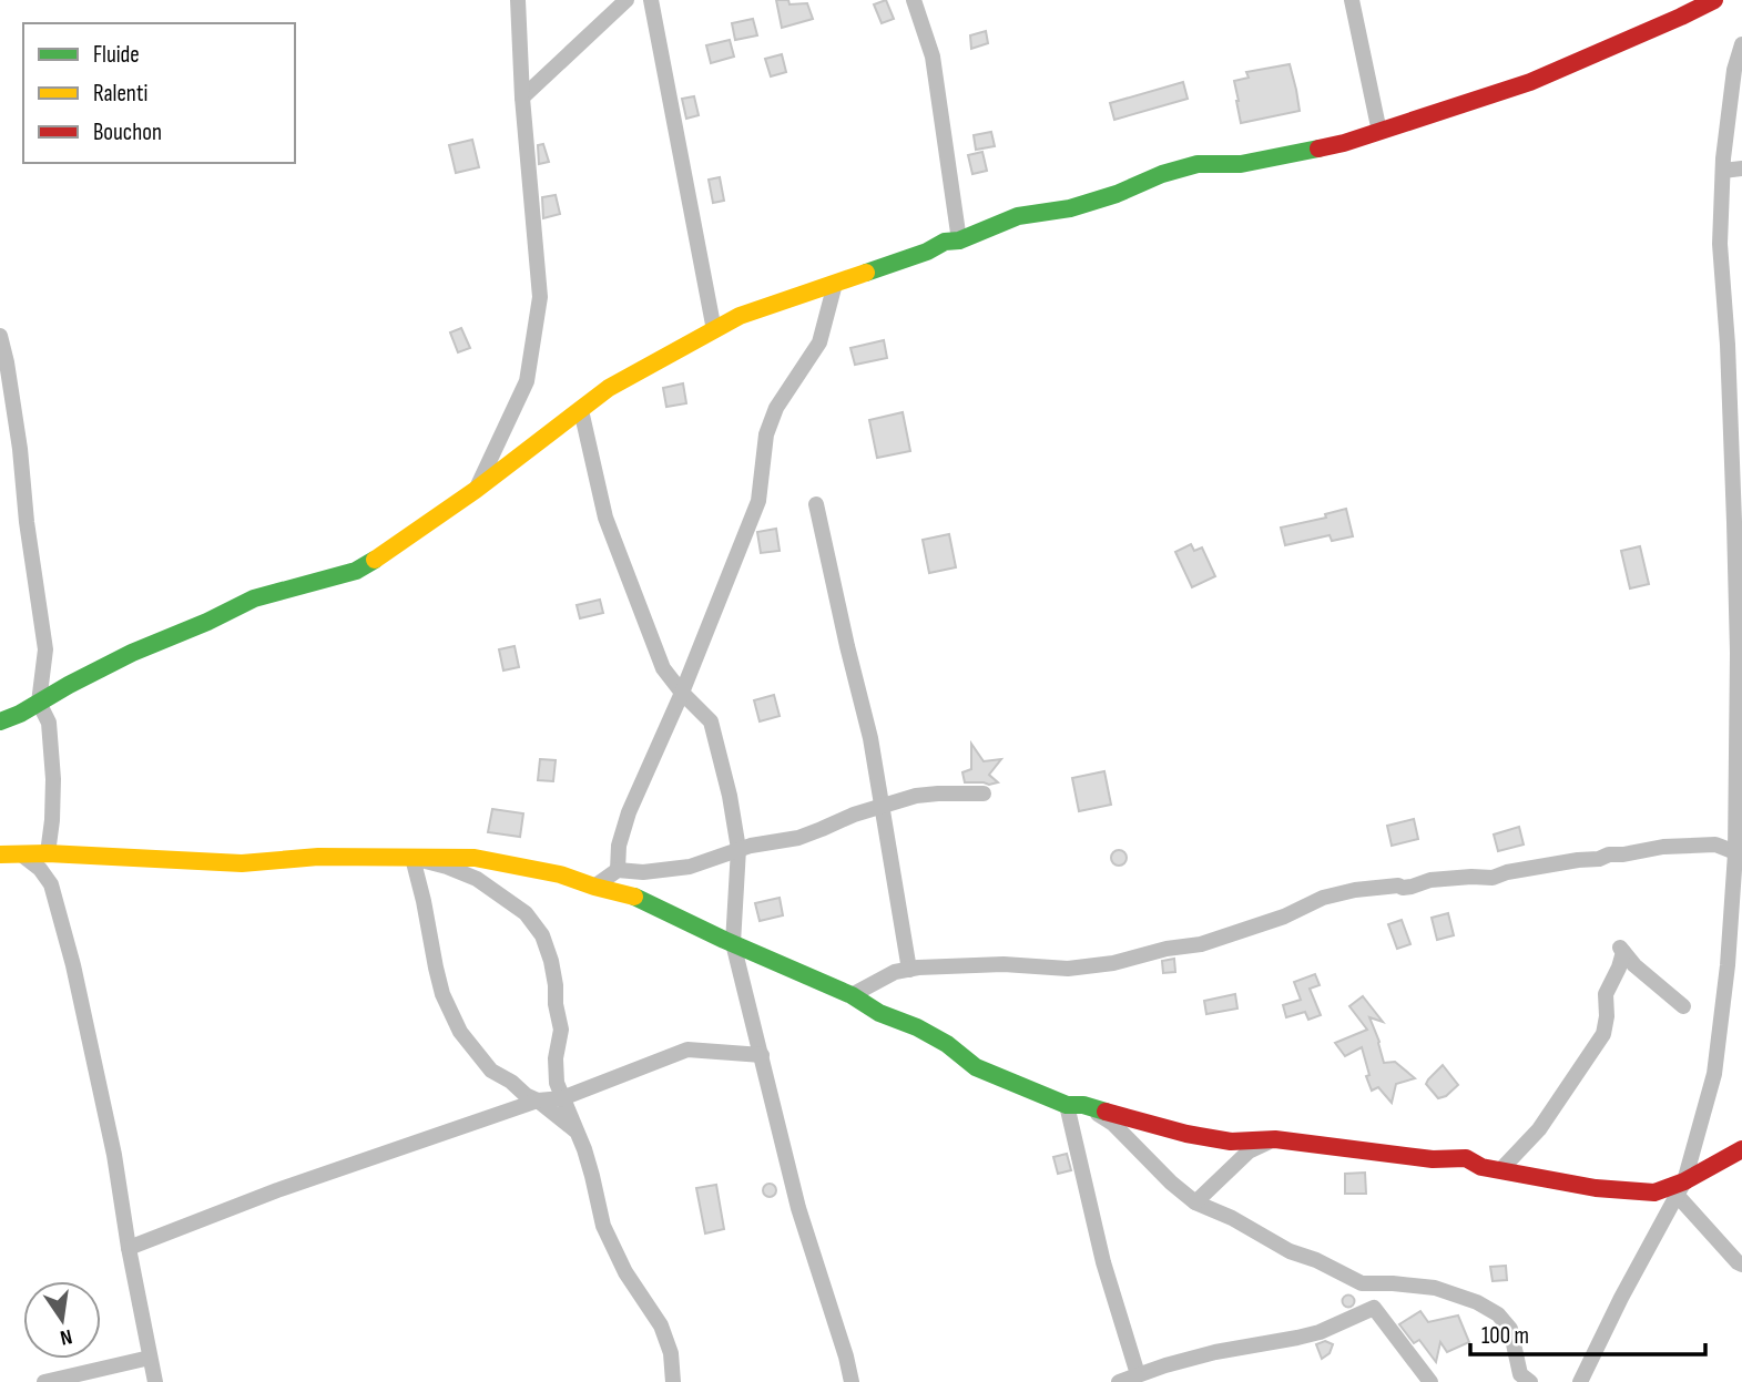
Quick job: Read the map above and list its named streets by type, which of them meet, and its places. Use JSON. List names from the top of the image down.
{
  "legend": ["Fluide", "Ralenti", "Bouchon"],
  "scale_bar": "100 m",
  "north": "bottom"
}
